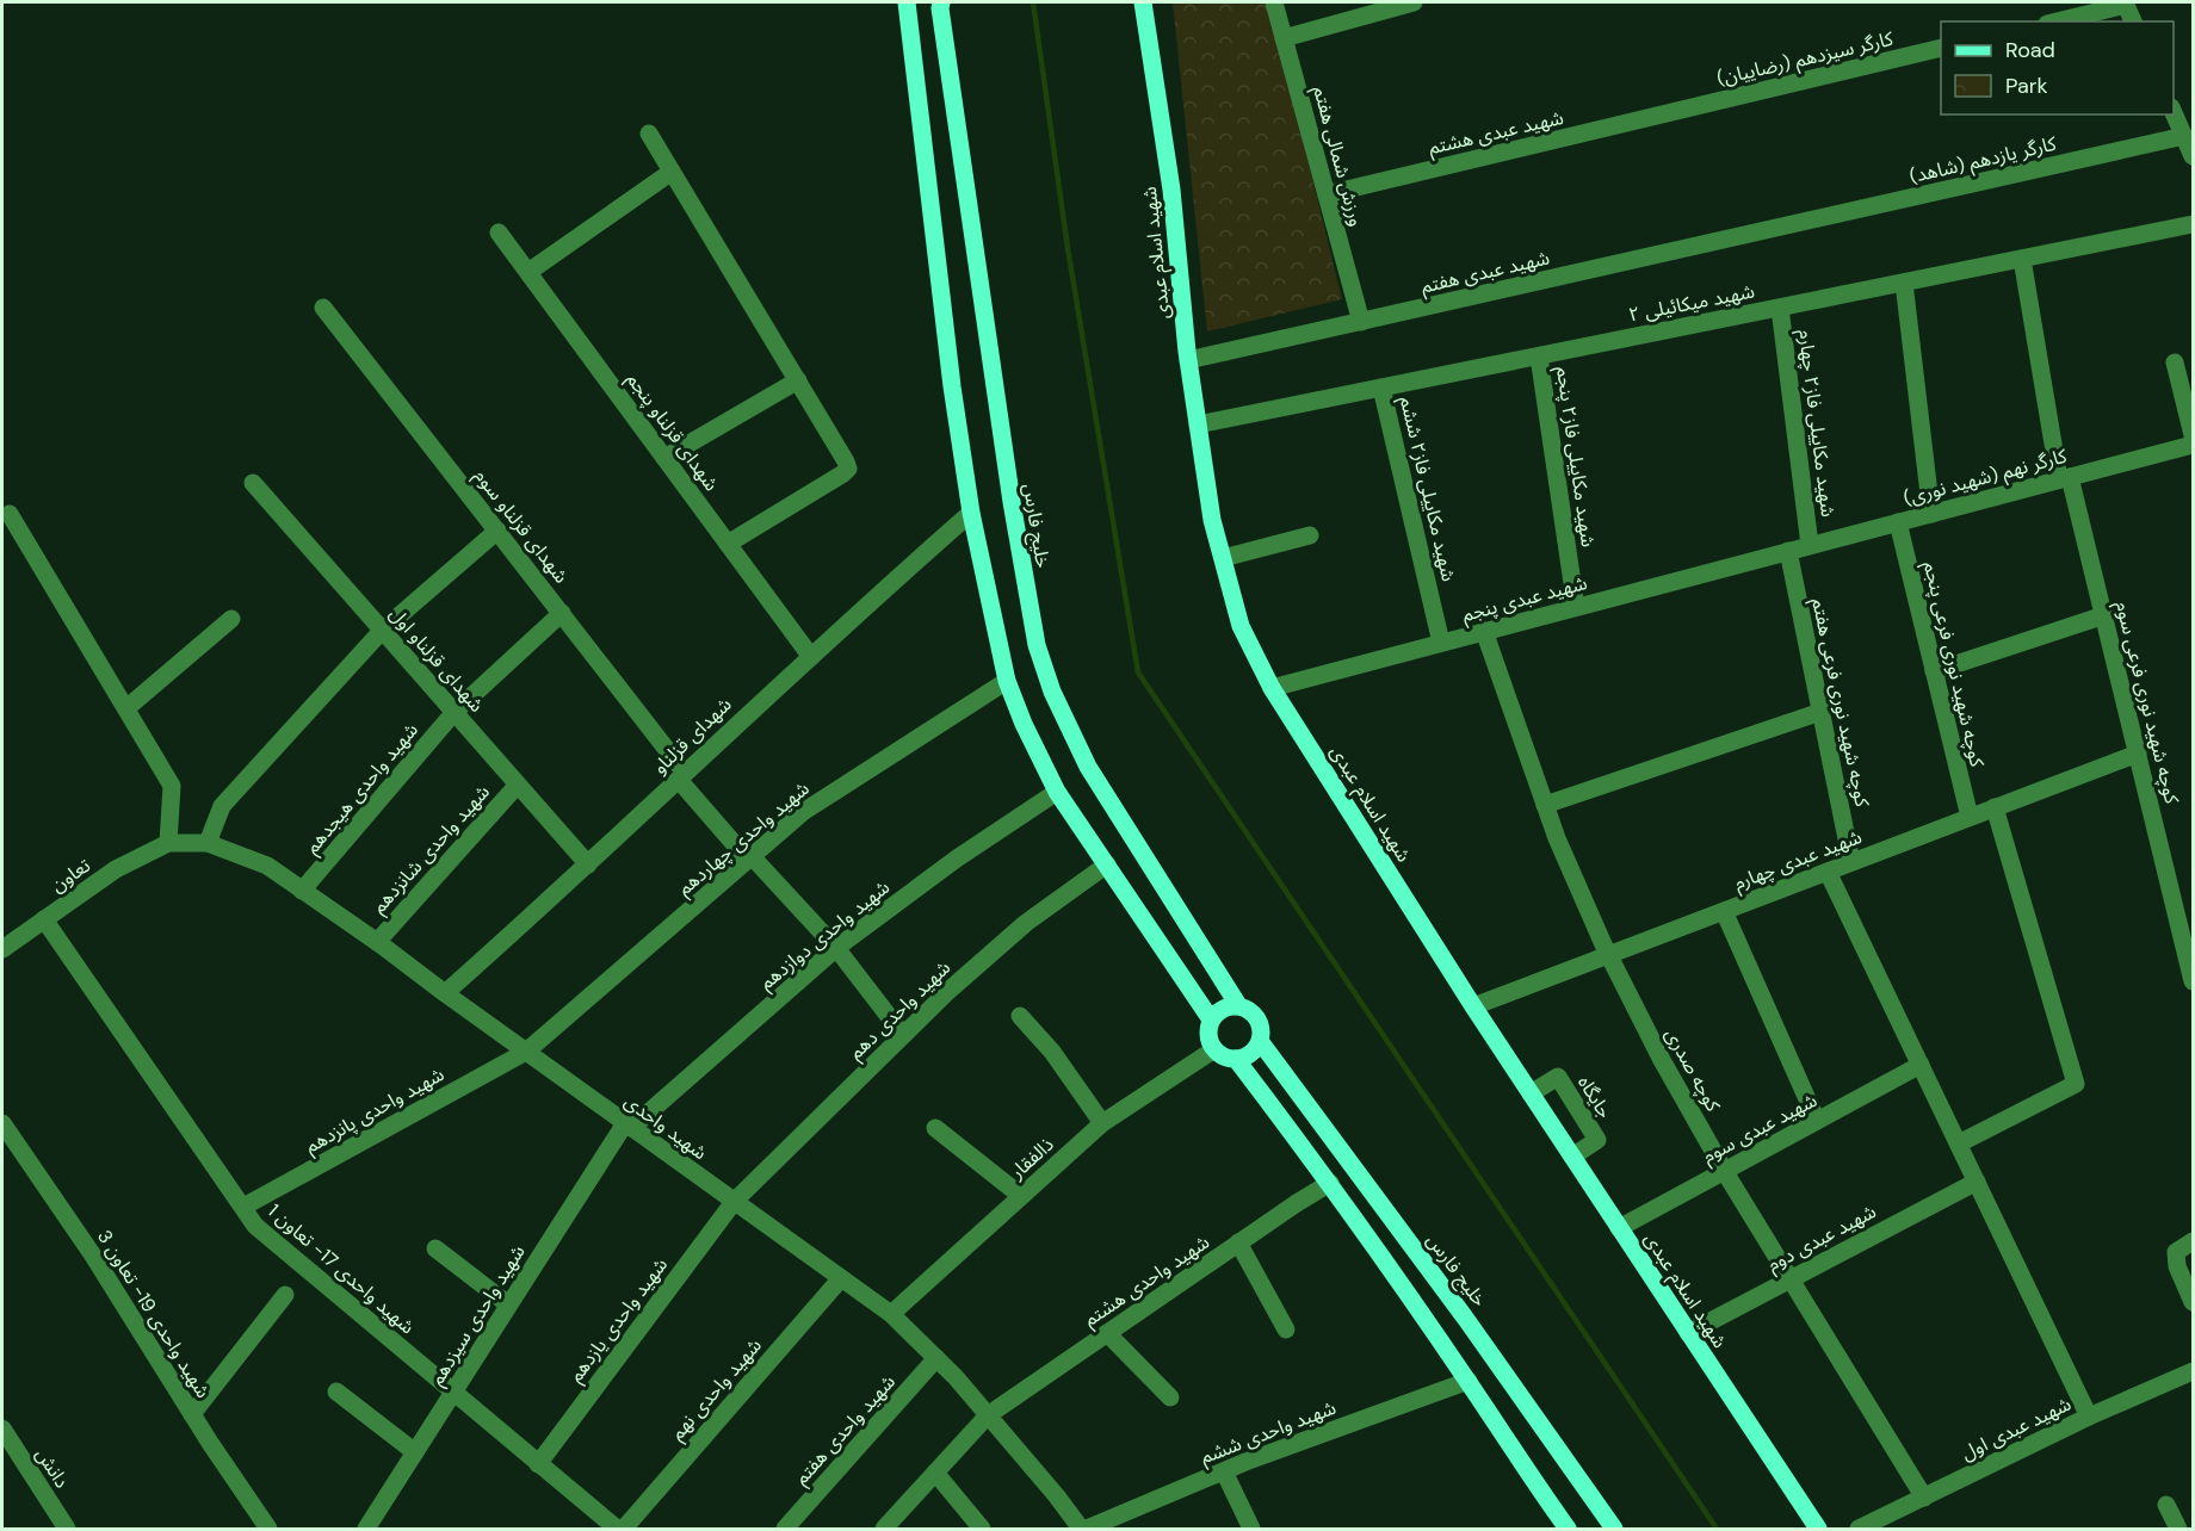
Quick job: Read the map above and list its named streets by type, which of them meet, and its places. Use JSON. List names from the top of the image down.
{
  "streets": {
    "main road": ["شهید اسلام عبدی", "خلیج فارس"],
    "street": [
      "کارگر سیزدهم (رضاییان)",
      "شهید عبدی هشتم",
      "ورزش شمالی هفتم",
      "کارگر یازدهم (شاهد)",
      "شهید عبدی هفتم",
      "شهید میکائیلی ۲",
      "شهید مکاییلی فاز۲ چهارم",
      "شهدای قزلناو پنجم",
      "شهید مکاییلی فاز۲ پنجم",
      "کارگر نهم (شهید نوری)",
      "شهید مکاییلی فاز۲ ششم",
      "شهدای قزلناو سوم",
      "شهید عبدی پنجم",
      "شهدای قزلناو اول",
      "کوچه شهید نوری فرعی پنجم",
      "کوچه شهید نوری فرعی هفتم",
      "کوچه شهید نوری فرعی سوم",
      "شهدای قزلناو",
      "شهید واحدی هیجدهم",
      "شهید واحدی چهاردهم",
      "شهید واحدی شانزدهم",
      "شهید عبدی چهارم",
      "تعاون",
      "شهید واحدی دوازدهم",
      "شهید واحدی دهم",
      "کوچه صدری",
      "جایگاه",
      "شهید واحدی پانزدهم",
      "شهید واحدی",
      "شهید عبدی سوم",
      "ذالفقار",
      "شهید عبدی دوم",
      "شهید واحدی 17- تعاون 1",
      "شهید واحدی هشتم",
      "شهید واحدی 19- تعاون 3",
      "شهید واحدی سیزدهم",
      "شهید واحدی یازدهم",
      "شهید واحدی نهم",
      "شهید عبدی اول",
      "شهید واحدی هفتم",
      "شهید واحدی ششم",
      "دانش"
    ]
  },
  "crossings": [
    ["کارگر سیزدهم (رضاییان)", "شهید عبدی هشتم"],
    ["شهید عبدی هشتم", "ورزش شمالی هفتم"],
    ["ورزش شمالی هفتم", "شهید عبدی هفتم"],
    ["کارگر یازدهم (شاهد)", "شهید عبدی هفتم"],
    ["شهید اسلام عبدی", "شهید عبدی هفتم"],
    ["شهید اسلام عبدی", "شهید میکائیلی ۲"],
    ["شهید اسلام عبدی", "شهید عبدی پنجم"],
    ["شهید اسلام عبدی", "شهید عبدی چهارم"],
    ["شهید اسلام عبدی", "جایگاه"],
    ["شهید اسلام عبدی", "شهید عبدی سوم"],
    ["شهید اسلام عبدی", "شهید عبدی دوم"],
    ["شهید میکائیلی ۲", "شهید مکاییلی فاز۲ چهارم"],
    ["شهید میکائیلی ۲", "شهید مکاییلی فاز۲ پنجم"],
    ["شهید میکائیلی ۲", "شهید مکاییلی فاز۲ ششم"],
    ["شهید میکائیلی ۲", "کوچه شهید نوری فرعی سوم"],
    ["شهید مکاییلی فاز۲ چهارم", "کارگر نهم (شهید نوری)"],
    ["شهدای قزلناو پنجم", "شهدای قزلناو"],
    ["شهید مکاییلی فاز۲ پنجم", "شهید عبدی پنجم"],
    ["کارگر نهم (شهید نوری)", "شهید عبدی پنجم"],
    ["کارگر نهم (شهید نوری)", "کوچه شهید نوری فرعی پنجم"],
    ["کارگر نهم (شهید نوری)", "کوچه شهید نوری فرعی هفتم"],
    ["کارگر نهم (شهید نوری)", "کوچه شهید نوری فرعی سوم"],
    ["شهید مکاییلی فاز۲ ششم", "شهید عبدی پنجم"],
    ["شهدای قزلناو سوم", "شهدای قزلناو"],
    ["شهدای قزلناو سوم", "شهید واحدی هیجدهم"],
    ["شهدای قزلناو سوم", "شهید واحدی چهاردهم"],
    ["شهدای قزلناو سوم", "شهید واحدی دوازدهم"],
    ["شهدای قزلناو سوم", "شهید واحدی دهم"],
    ["خلیج فارس", "ذالفقار"],
    ["شهید عبدی پنجم", "کوچه شهید نوری فرعی هفتم"],
    ["شهید عبدی پنجم", "کوچه صدری"],
    ["شهدای قزلناو اول", "شهدای قزلناو"],
    ["شهدای قزلناو اول", "شهید واحدی هیجدهم"],
    ["شهدای قزلناو اول", "شهید واحدی شانزدهم"],
    ["کوچه شهید نوری فرعی پنجم", "شهید عبدی چهارم"],
    ["کوچه شهید نوری فرعی هفتم", "شهید عبدی چهارم"],
    ["کوچه شهید نوری فرعی سوم", "شهید عبدی چهارم"],
    ["شهدای قزلناو", "شهید واحدی"],
    ["شهید واحدی هیجدهم", "شهید واحدی"],
    ["شهید واحدی چهاردهم", "شهید واحدی پانزدهم"],
    ["شهید واحدی چهاردهم", "شهید واحدی"],
    ["شهید واحدی شانزدهم", "شهید واحدی"],
    ["شهید عبدی چهارم", "کوچه صدری"],
    ["تعاون", "شهید واحدی"],
    ["تعاون", "شهید واحدی 17- تعاون 1"],
    ["شهید واحدی دوازدهم", "شهید واحدی"],
    ["شهید واحدی دوازدهم", "شهید واحدی سیزدهم"],
    ["شهید واحدی دهم", "شهید واحدی"],
    ["شهید واحدی دهم", "شهید واحدی یازدهم"],
    ["کوچه صدری", "شهید عبدی سوم"],
    ["کوچه صدری", "شهید عبدی دوم"],
    ["کوچه صدری", "شهید عبدی اول"],
    ["شهید واحدی پانزدهم", "شهید واحدی"],
    ["شهید واحدی پانزدهم", "شهید واحدی 17- تعاون 1"],
    ["شهید واحدی", "ذالفقار"],
    ["شهید واحدی", "شهید واحدی هشتم"],
    ["شهید واحدی", "شهید واحدی سیزدهم"],
    ["شهید واحدی", "شهید واحدی یازدهم"],
    ["شهید واحدی", "شهید واحدی نهم"],
    ["شهید واحدی", "شهید واحدی هفتم"],
    ["شهید واحدی 17- تعاون 1", "شهید واحدی سیزدهم"],
    ["شهید واحدی 17- تعاون 1", "شهید واحدی یازدهم"]
  ],
  "legend": ["Road", "Park"]
}
